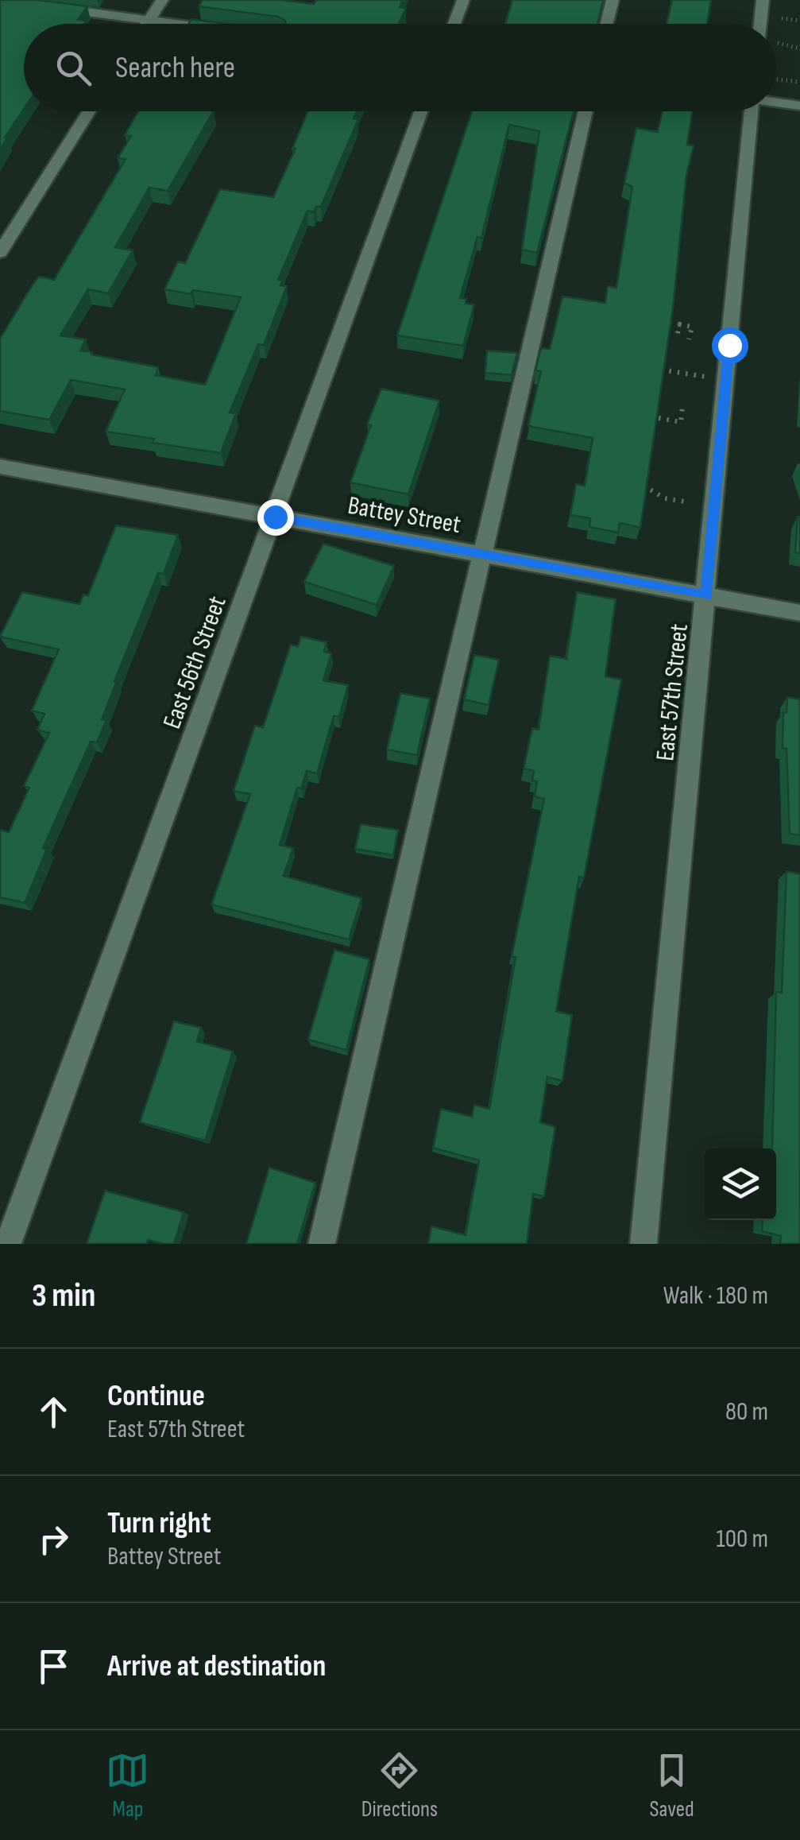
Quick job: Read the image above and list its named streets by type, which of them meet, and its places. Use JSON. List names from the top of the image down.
{
  "streets": {
    "street": ["Battey Street", "East 56th Street", "East 57th Street"]
  },
  "crossings": [
    ["Battey Street", "East 56th Street"],
    ["Battey Street", "East 57th Street"]
  ],
  "page": {
    "search": "Search here",
    "heading": ["3 min", "Walk · 180 m"],
    "list": [
      ["Continue", "East 57th Street", "80 m"],
      ["Turn right", "Battey Street", "100 m"],
      "Arrive at destination"
    ],
    "nav": ["Map", "Directions", "Saved"]
  }
}
